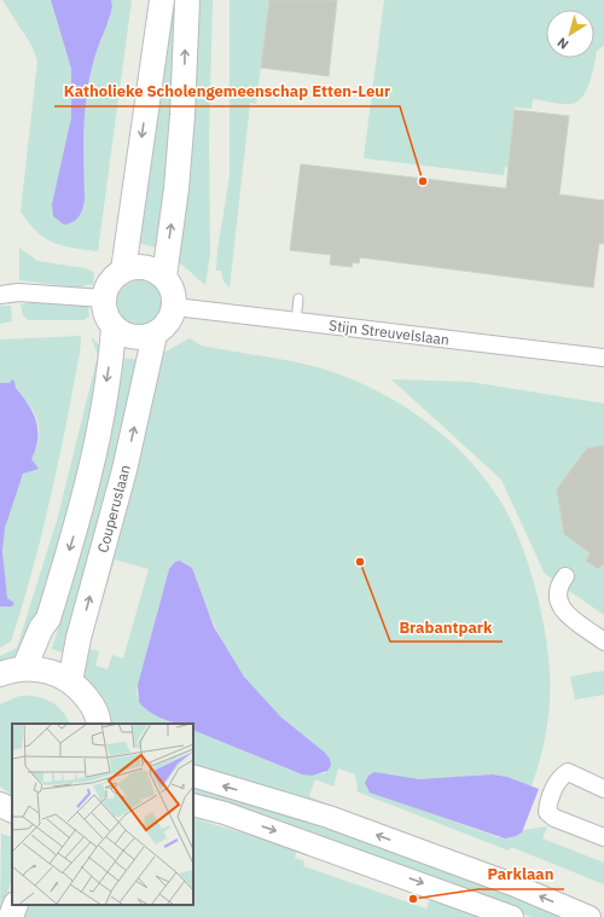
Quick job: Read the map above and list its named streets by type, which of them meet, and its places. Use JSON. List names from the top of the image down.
{
  "streets": {
    "main road": ["Couperuslaan"],
    "street": ["Stijn Streuvelslaan"]
  },
  "crossings": [
    ["Stijn Streuvelslaan", "Couperuslaan"]
  ],
  "places": ["Katholieke Scholengemeenschap Etten-Leur", "Brabantpark", "Parklaan"],
  "north": "bottom left"
}
